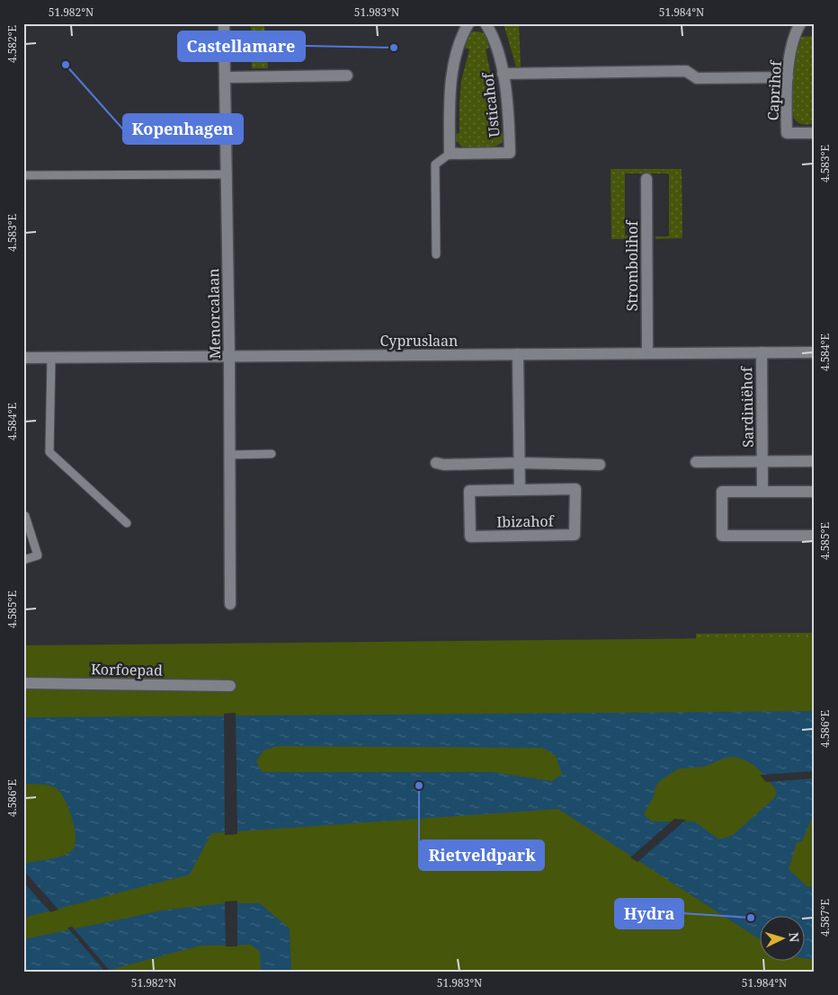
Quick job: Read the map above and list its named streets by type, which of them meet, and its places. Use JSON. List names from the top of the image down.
{
  "streets": {
    "street": [
      "Caprihof",
      "Usticahof",
      "Strombolihof",
      "Menorcalaan",
      "Cypruslaan",
      "Sardiniëhof",
      "Ibizahof",
      "Korfoepad"
    ]
  },
  "crossings": [
    ["Strombolihof", "Cypruslaan"],
    ["Menorcalaan", "Cypruslaan"],
    ["Cypruslaan", "Sardiniëhof"]
  ],
  "places": [
    "Castellamare",
    "Kopenhagen",
    "Rietveldpark",
    "Hydra"
  ],
  "north": "right",
  "coordinates": [
    "51.982°N",
    "51.983°N",
    "51.984°N",
    "4.582°E",
    "4.583°E",
    "4.584°E",
    "4.585°E",
    "4.586°E",
    "4.587°E"
  ]
}
